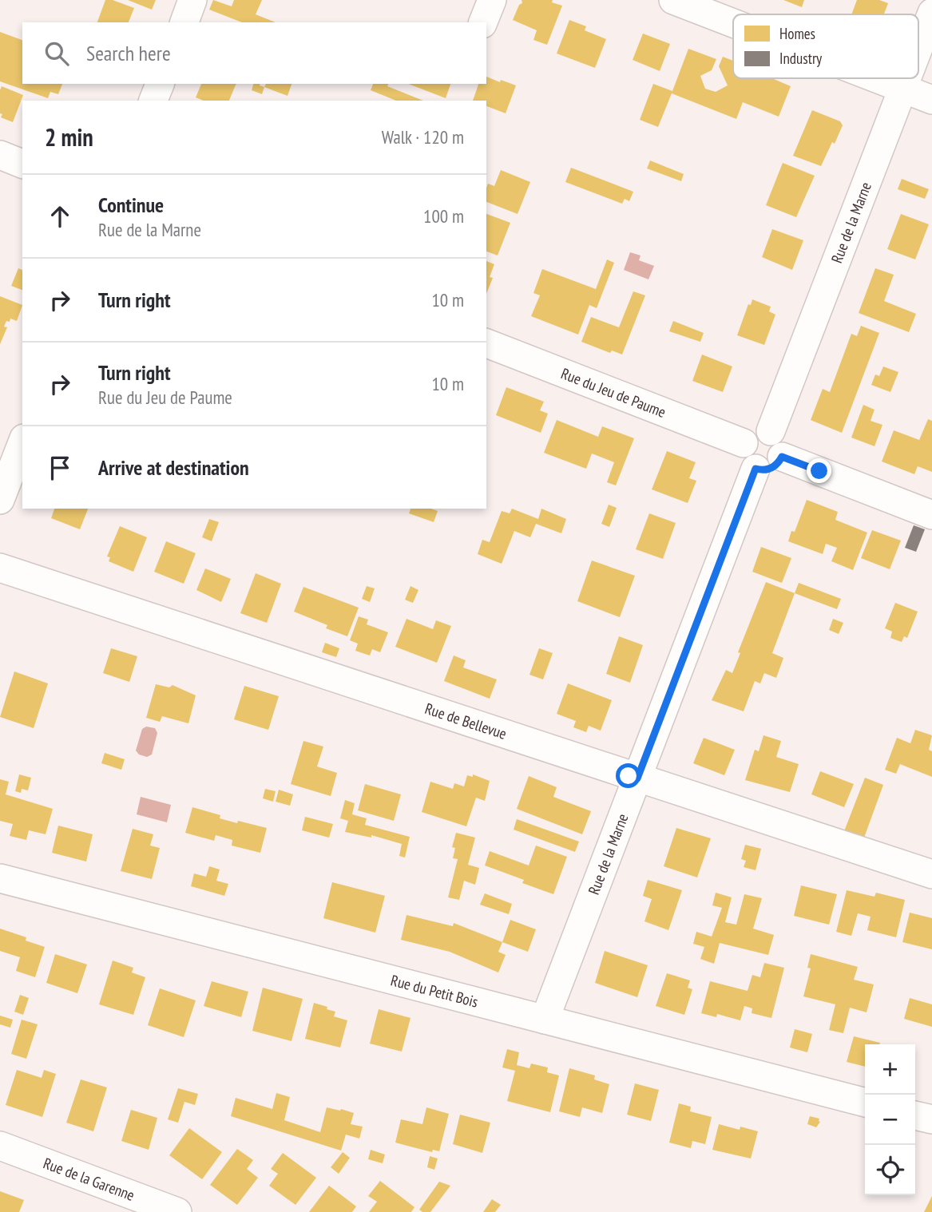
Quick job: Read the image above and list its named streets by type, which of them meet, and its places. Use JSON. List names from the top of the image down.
{
  "streets": {
    "street": [
      "Rue de la Marne",
      "Rue du Jeu de Paume",
      "Rue de Bellevue",
      "Rue du Petit Bois",
      "Rue de la Garenne"
    ]
  },
  "crossings": [
    ["Rue de la Marne", "Rue du Jeu de Paume"],
    ["Rue de la Marne", "Rue de Bellevue"],
    ["Rue de la Marne", "Rue du Petit Bois"]
  ],
  "legend": ["Homes", "Industry"],
  "page": {
    "search": "Search here",
    "heading": ["2 min", "Walk · 120 m"],
    "list": [
      ["Continue", "Rue de la Marne", "100 m"],
      ["Turn right", "10 m"],
      ["Turn right", "Rue du Jeu de Paume", "10 m"],
      "Arrive at destination"
    ],
    "map_buttons": ["+", "−"]
  }
}
